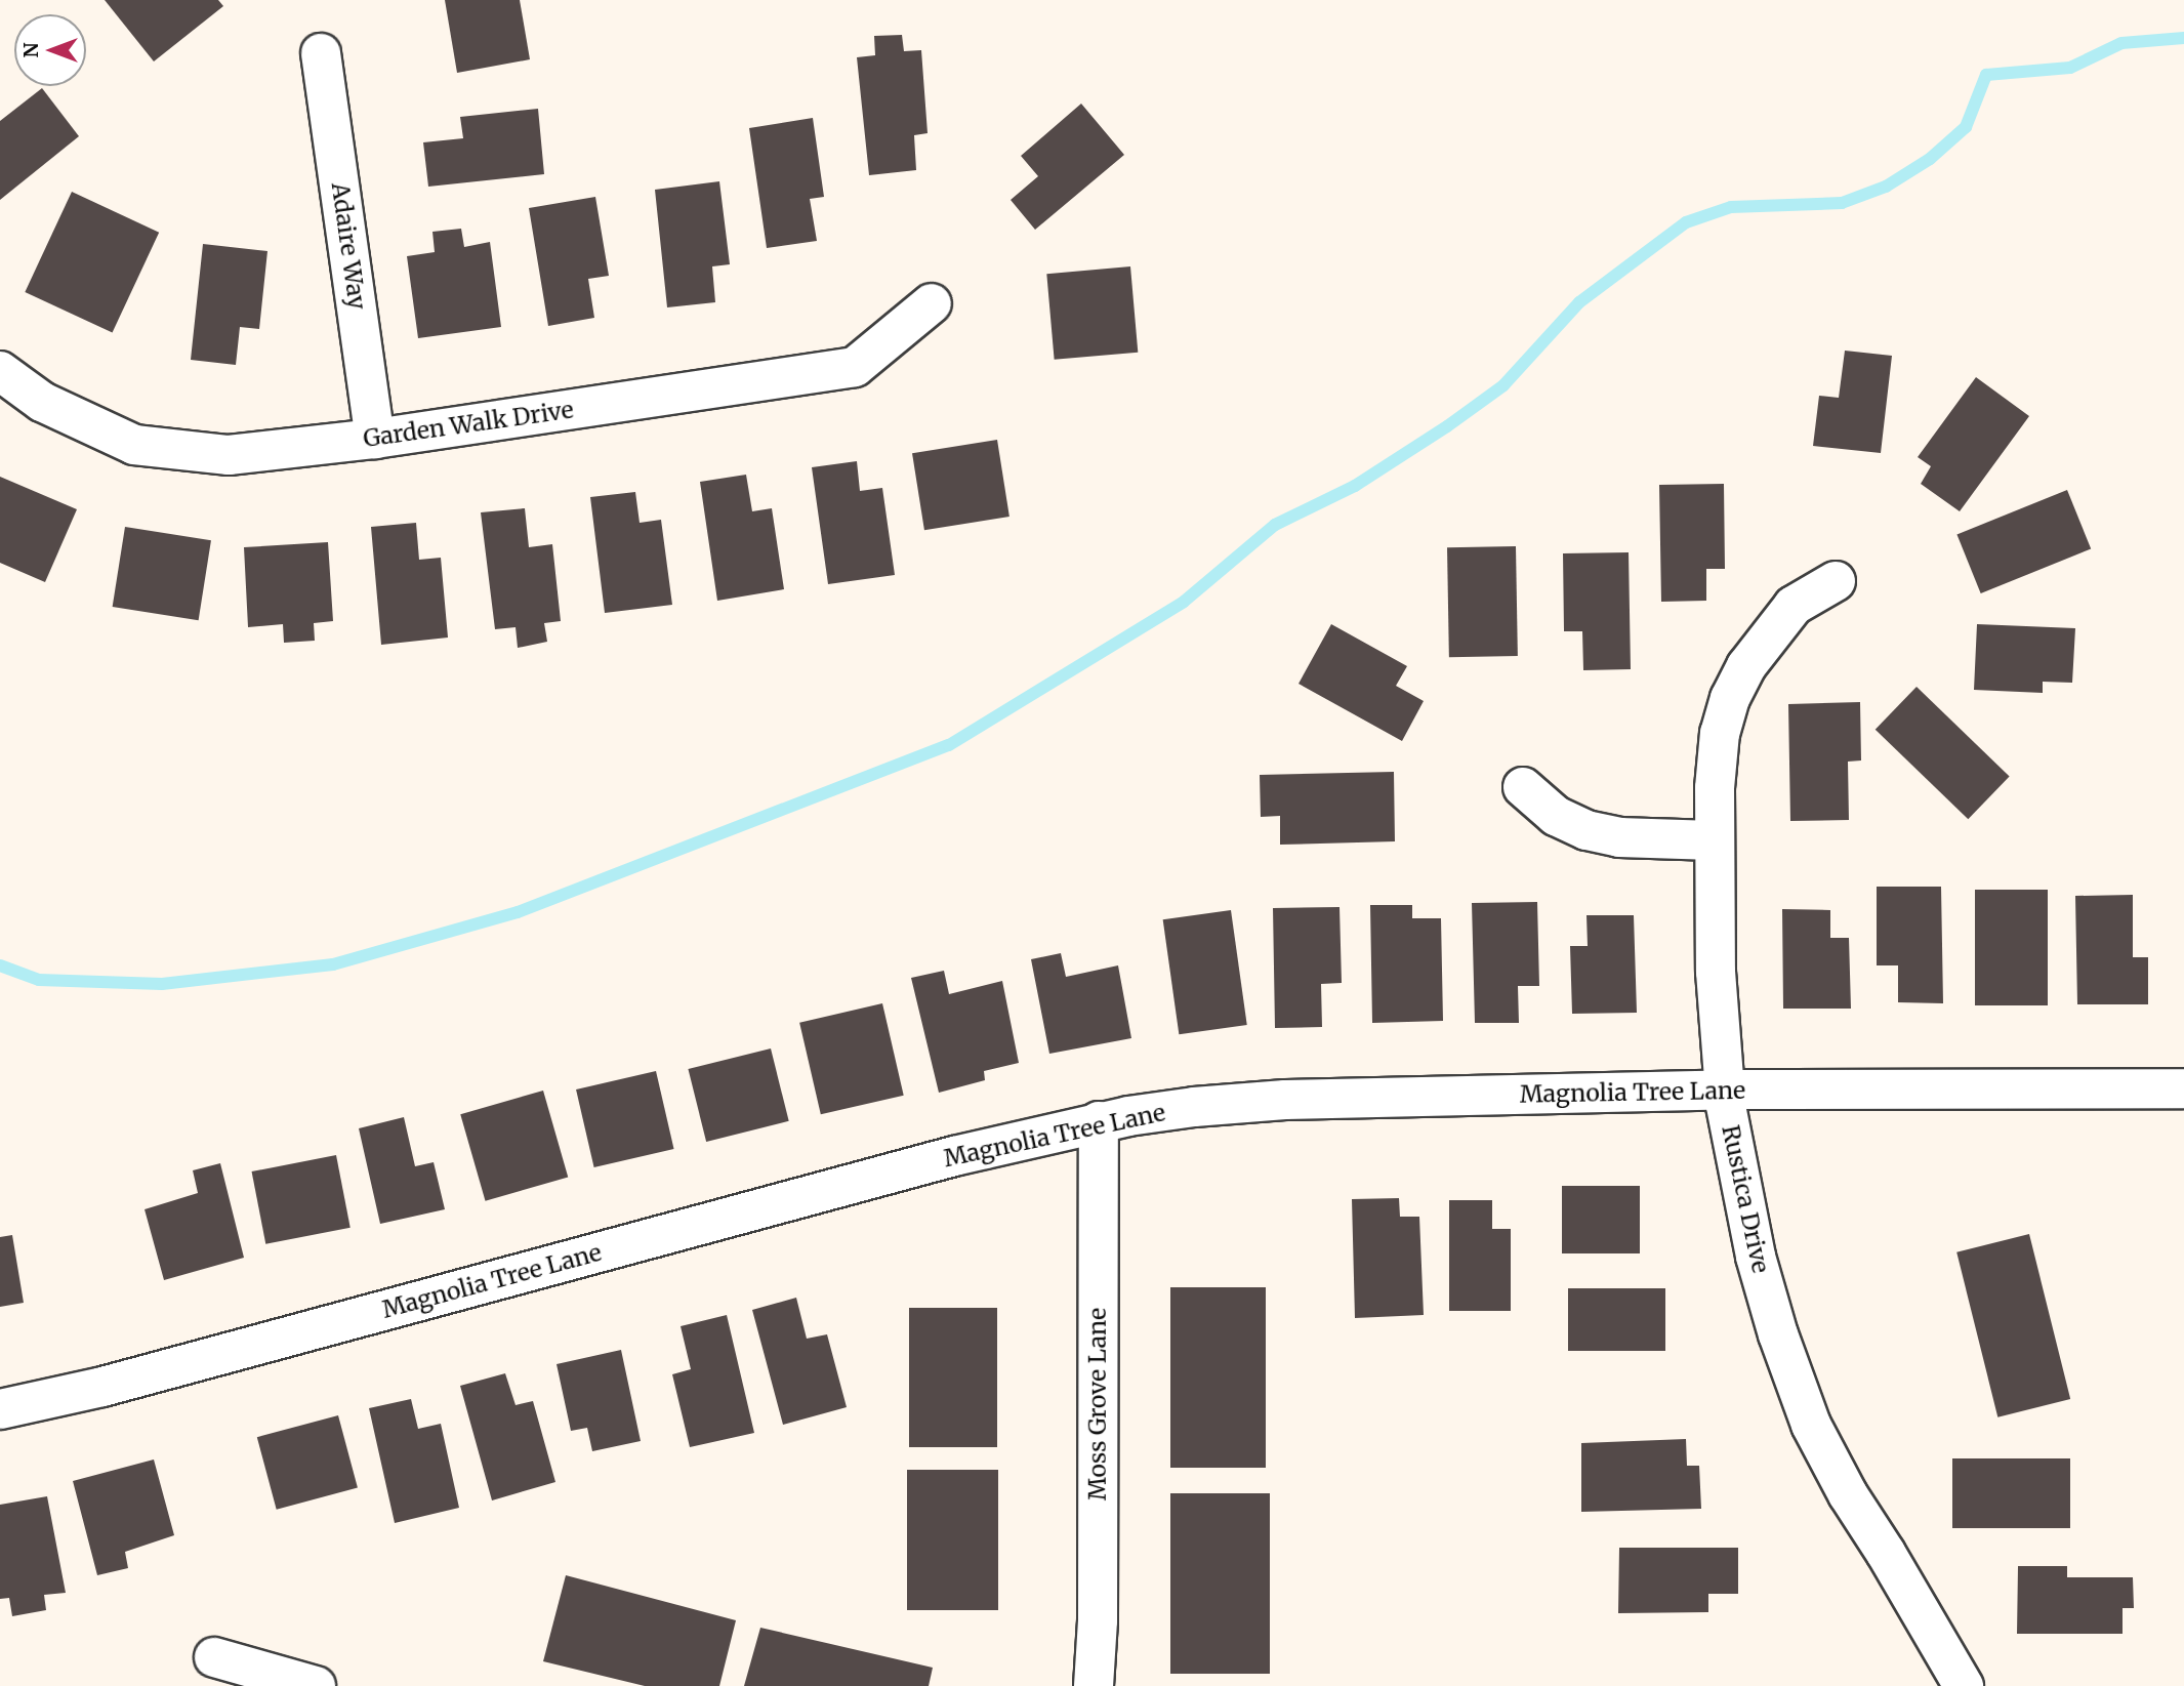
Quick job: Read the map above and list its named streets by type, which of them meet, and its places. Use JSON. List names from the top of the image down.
{
  "streets": {
    "street": [
      "Adaire Way",
      "Garden Walk Drive",
      "Magnolia Tree Lane",
      "Rustica Drive",
      "Moss Grove Lane"
    ]
  },
  "crossings": [
    ["Adaire Way", "Garden Walk Drive"],
    ["Magnolia Tree Lane", "Rustica Drive"],
    ["Magnolia Tree Lane", "Moss Grove Lane"]
  ],
  "north": "left"
}
